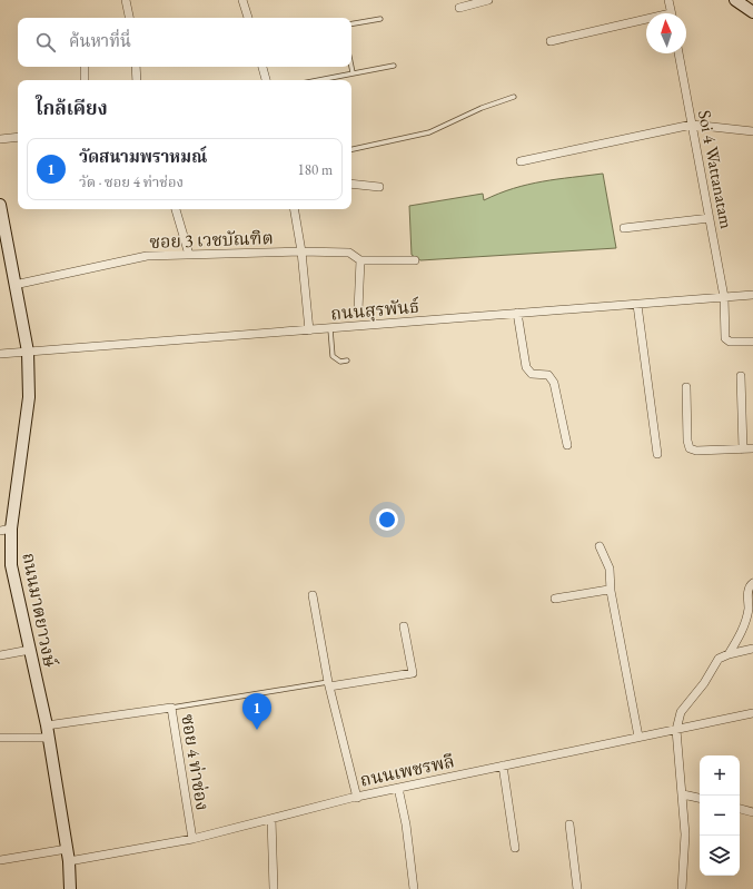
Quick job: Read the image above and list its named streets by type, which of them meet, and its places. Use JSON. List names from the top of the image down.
{
  "streets": {
    "street": [
      "Soi 4 Wattanatam",
      "ซอย 3 เวชบัณฑิต",
      "ถนนสุรพันธ์",
      "ถนนมาตยาวงษ์",
      "ซอย 4 ท่าช่อง",
      "ถนนเพชรพลี"
    ]
  },
  "crossings": [
    ["Soi 4 Wattanatam", "ถนนสุรพันธ์"],
    ["ซอย 3 เวชบัณฑิต", "ถนนมาตยาวงษ์"],
    ["ถนนสุรพันธ์", "ถนนมาตยาวงษ์"],
    ["ถนนมาตยาวงษ์", "ซอย 4 ท่าช่อง"],
    ["ถนนมาตยาวงษ์", "ถนนเพชรพลี"],
    ["ซอย 4 ท่าช่อง", "ถนนเพชรพลี"]
  ],
  "north": "top",
  "page": {
    "search": "ค้นหาที่นี่",
    "heading": "ใกล้เคียง",
    "list": [
      {
        "mark": "1",
        "name": "วัดสนามพราหมณ์",
        "note": "วัด · ซอย 4 ท่าช่อง",
        "value": "180 m"
      }
    ],
    "pins": "1",
    "map_buttons": ["+", "−"]
  }
}
